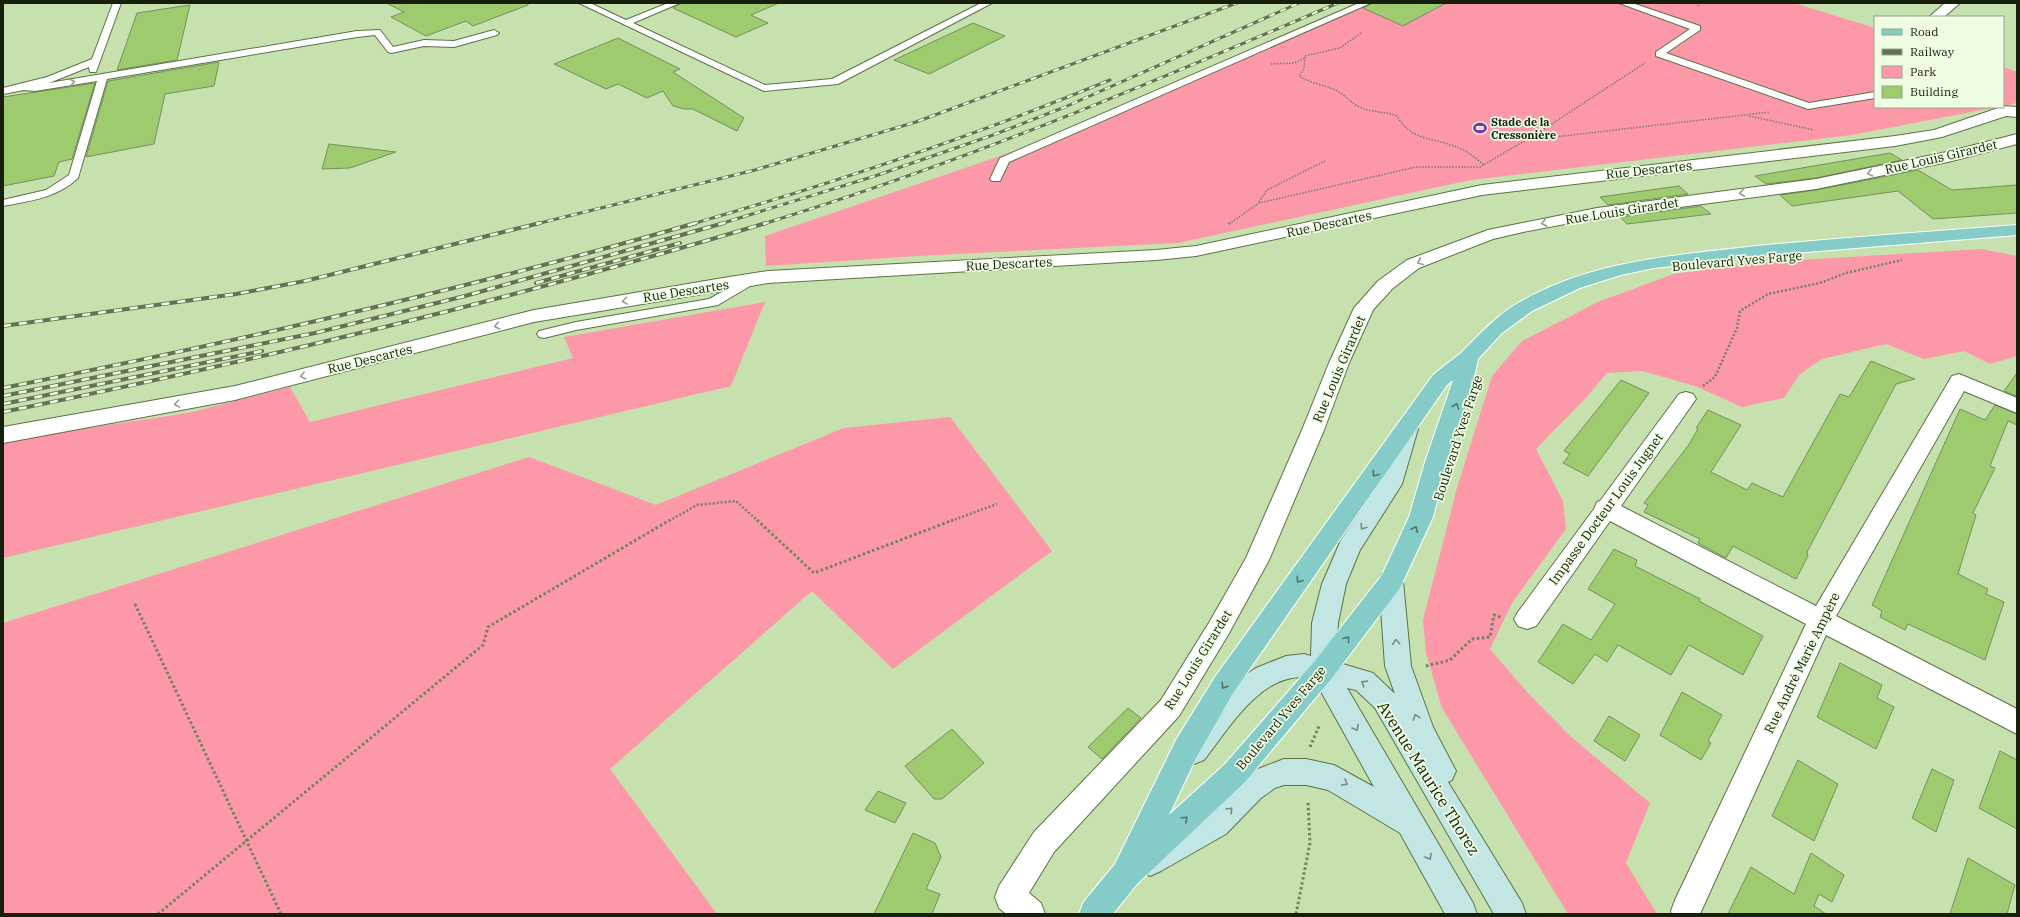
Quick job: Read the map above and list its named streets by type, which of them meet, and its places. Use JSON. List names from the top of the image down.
{
  "streets": {
    "main road": ["Boulevard Yves Farge"],
    "street": [
      "Rue Louis Girardet",
      "Rue Descartes",
      "Impasse Docteur Louis Jugnet",
      "Rue André Marie Ampère",
      "Avenue Maurice Thorez"
    ]
  },
  "crossings": [
    ["Boulevard Yves Farge", "Avenue Maurice Thorez"]
  ],
  "one_way": ["Rue Louis Girardet", "Rue Descartes"],
  "places": {
    "sports": ["Stade de la Cressonière"]
  },
  "legend": [
    "Road",
    "Railway",
    "Park",
    "Building"
  ]
}
